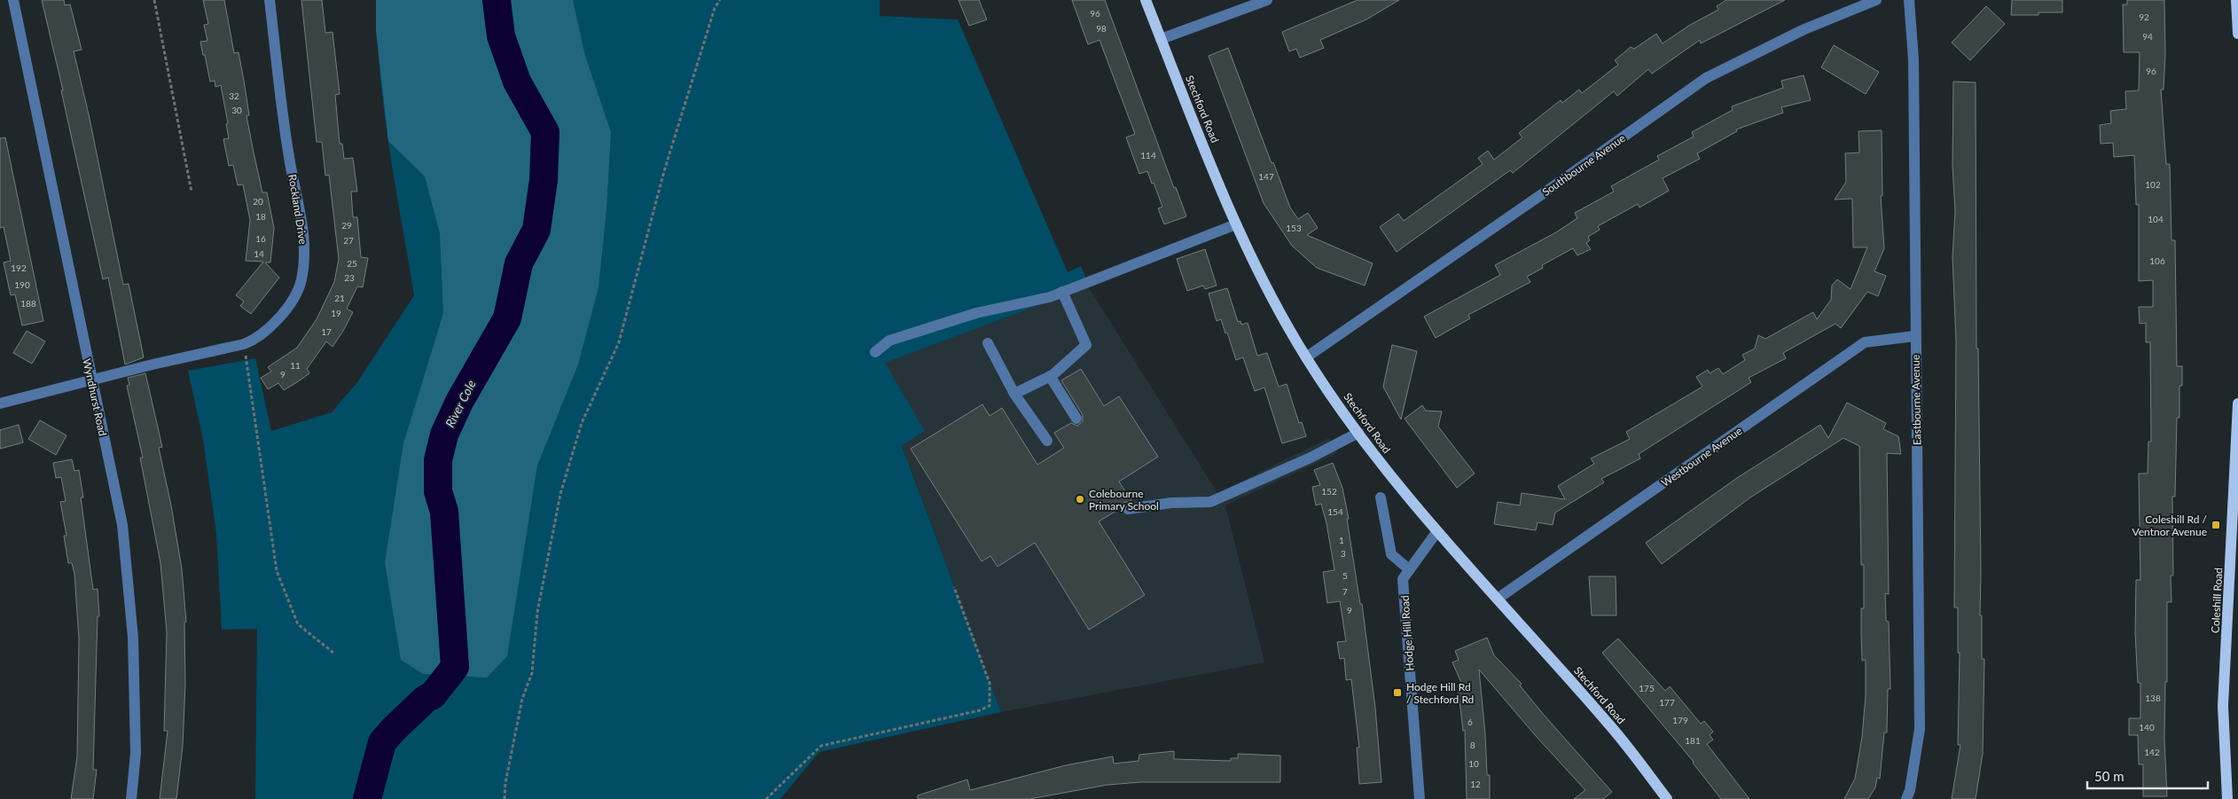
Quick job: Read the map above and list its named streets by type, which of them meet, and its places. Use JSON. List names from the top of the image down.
{
  "streets": {
    "main road": ["Stechford Road", "Coleshill Road"],
    "street": [
      "Southbourne Avenue",
      "Rockland Drive",
      "Wyndhurst Road",
      "Eastbourne Avenue",
      "Westbourne Avenue",
      "Hodge Hill Road"
    ]
  },
  "crossings": [
    ["Stechford Road", "Southbourne Avenue"],
    ["Stechford Road", "Westbourne Avenue"],
    ["Stechford Road", "Hodge Hill Road"],
    ["Rockland Drive", "Wyndhurst Road"],
    ["Eastbourne Avenue", "Westbourne Avenue"]
  ],
  "water": ["River Cole"],
  "places": {
    "other": ["Colebourne Primary School"],
    "transit": ["Coleshill Rd / Ventnor Avenue", "Hodge Hill Rd / Stechford Rd"]
  },
  "house_numbers": [
    "96",
    "92",
    "98",
    "94",
    "96",
    "32",
    "30",
    "114",
    "147",
    "102",
    "20",
    "18",
    "104",
    "29",
    "153",
    "16",
    "27",
    "14",
    "106",
    "25",
    "192",
    "23",
    "190",
    "21",
    "188",
    "19",
    "17",
    "11",
    "9",
    "152",
    "154",
    "1",
    "3",
    "5",
    "7",
    "9",
    "175",
    "138",
    "177",
    "179",
    "6",
    "140",
    "181",
    "8",
    "142",
    "10",
    "12"
  ],
  "scale_bar": "50 m"
}
